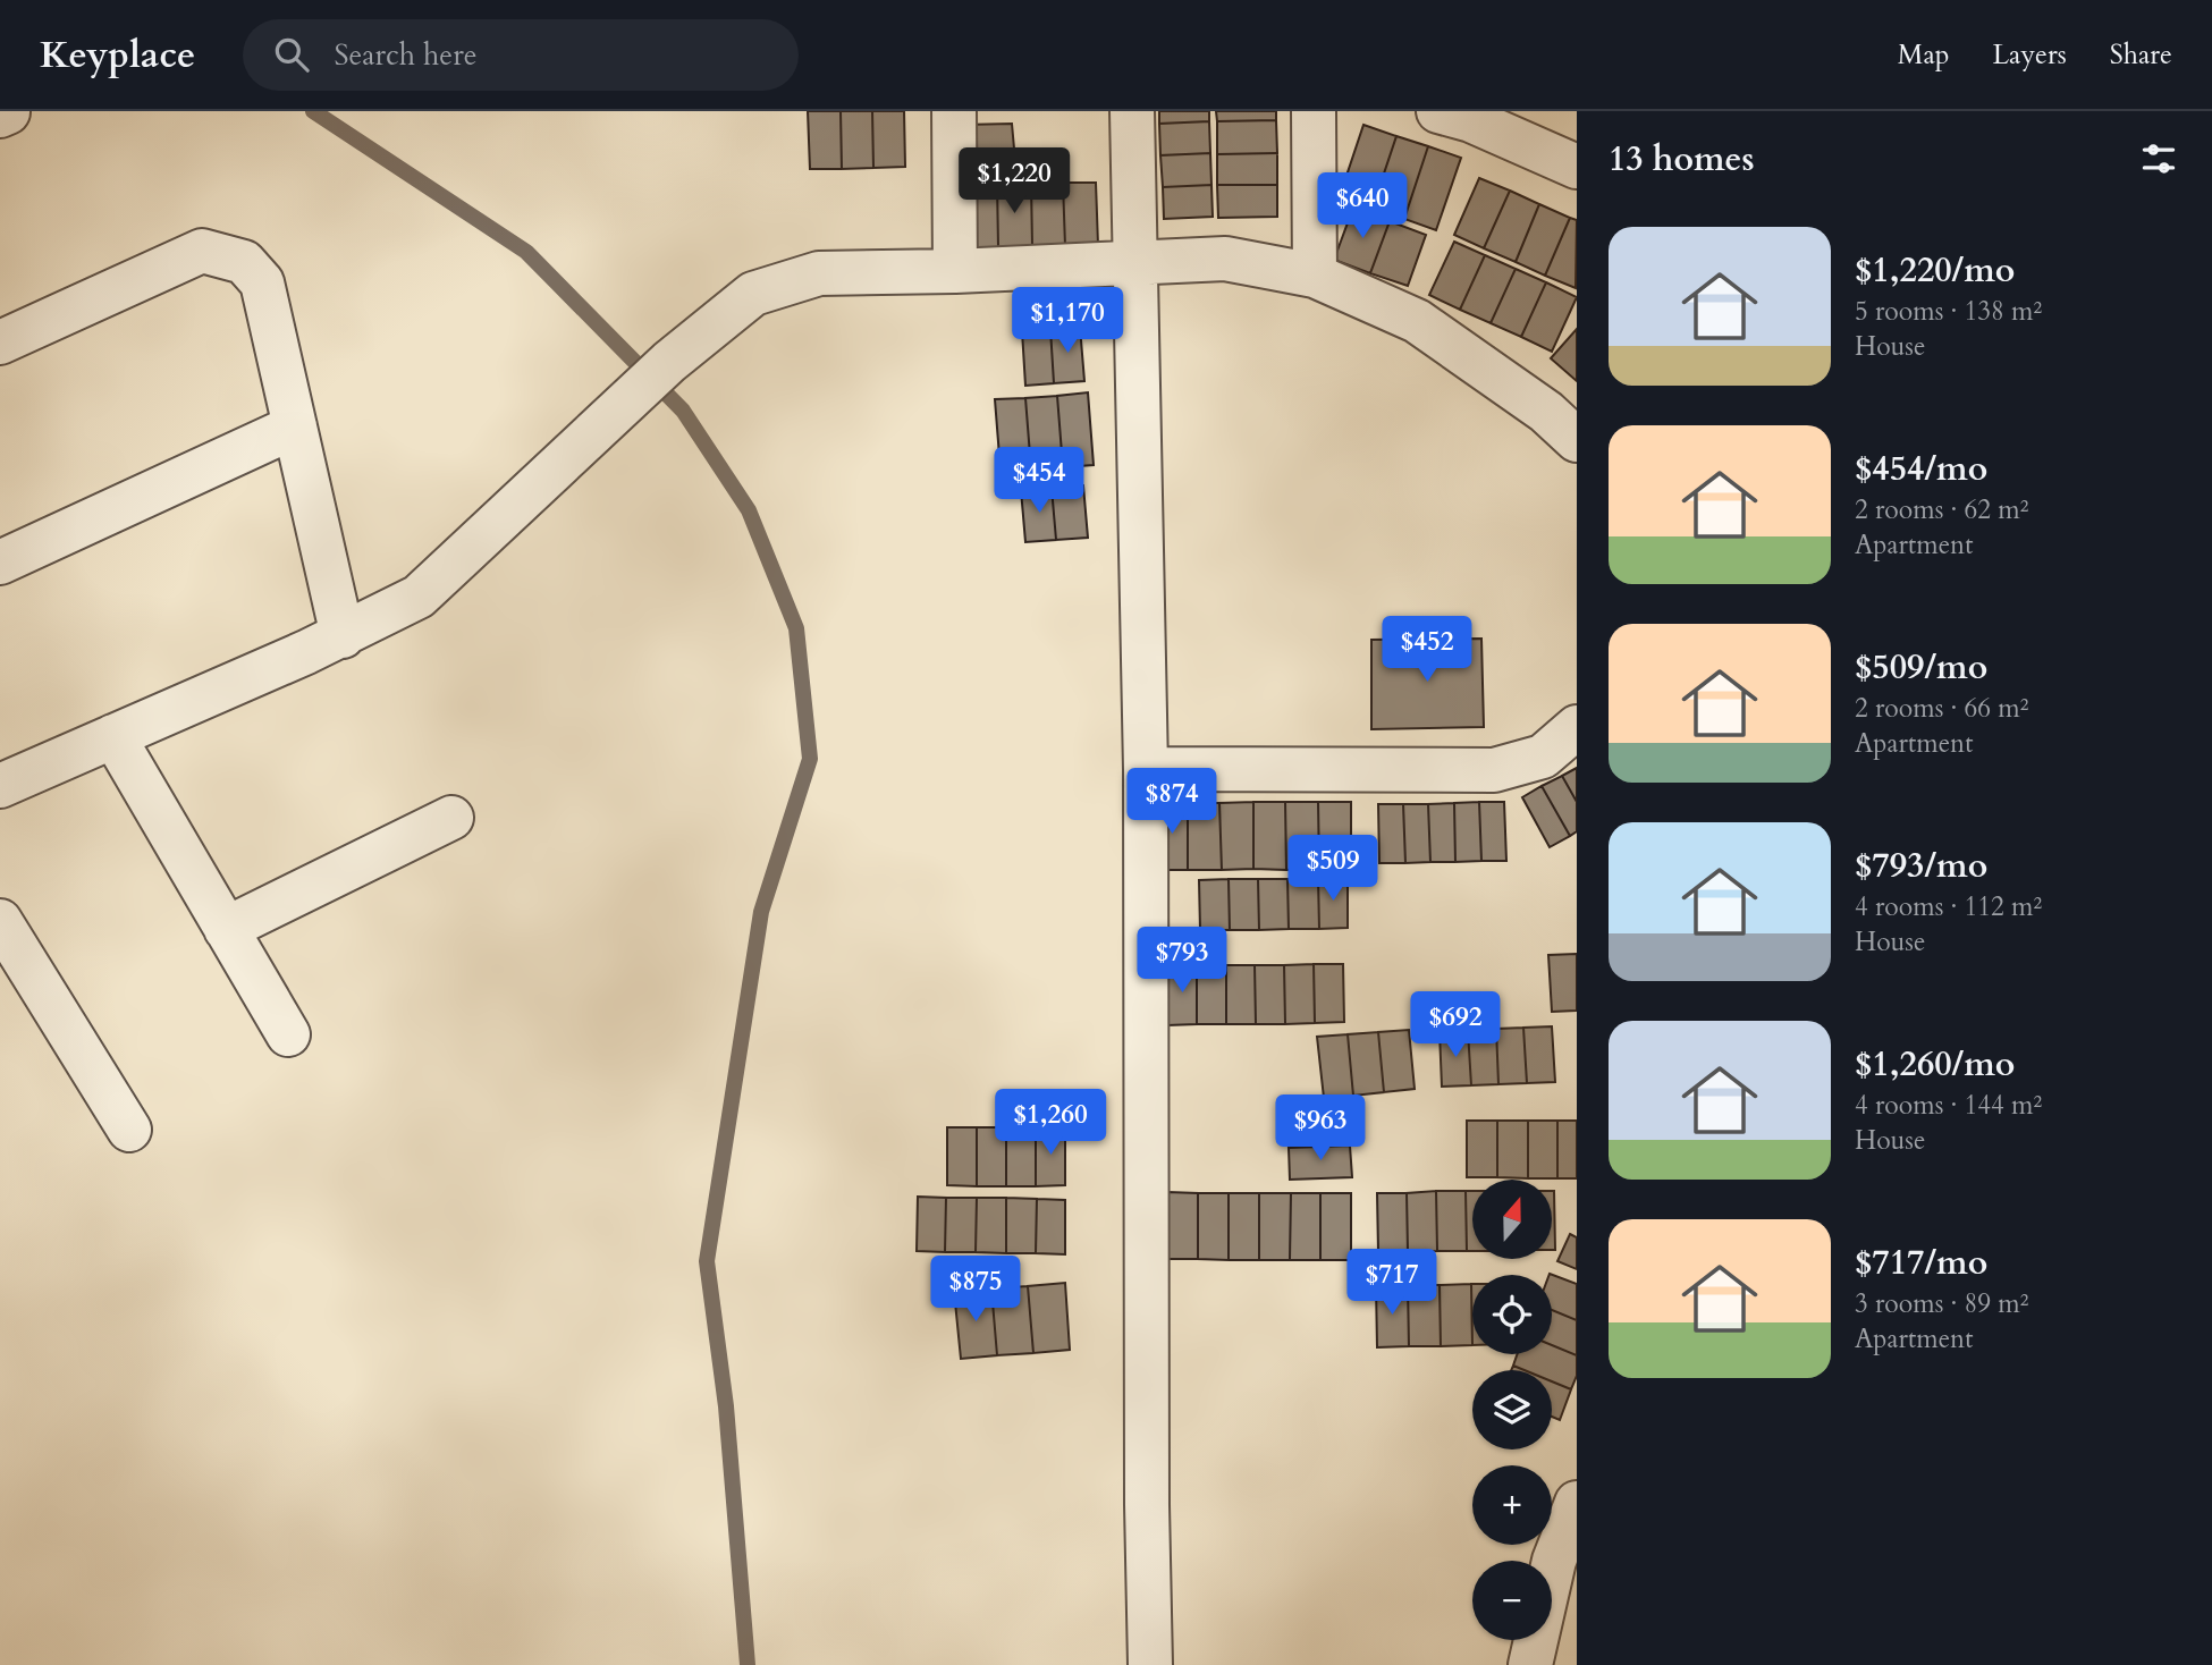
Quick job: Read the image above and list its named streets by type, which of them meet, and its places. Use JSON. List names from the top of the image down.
{
  "north": "top",
  "page": {
    "header": "Keyplace",
    "search": "Search here",
    "nav": ["Map", "Layers", "Share"],
    "heading": "13 homes",
    "price": [
      "$1,220",
      "$640",
      "$1,170",
      "$454",
      "$452",
      "$874",
      "$509",
      "$793",
      "$692",
      "$1,260",
      "$963",
      "$717",
      "$875"
    ],
    "list": [
      {
        "name": "$1,220/mo",
        "note": "5 rooms · 138 m² · House"
      },
      {
        "name": "$454/mo",
        "note": "2 rooms · 62 m² · Apartment"
      },
      {
        "name": "$509/mo",
        "note": "2 rooms · 66 m² · Apartment"
      },
      {
        "name": "$793/mo",
        "note": "4 rooms · 112 m² · House"
      },
      {
        "name": "$1,260/mo",
        "note": "4 rooms · 144 m² · House"
      },
      {
        "name": "$717/mo",
        "note": "3 rooms · 89 m² · Apartment"
      }
    ],
    "map_buttons": ["+", "−"]
  }
}
